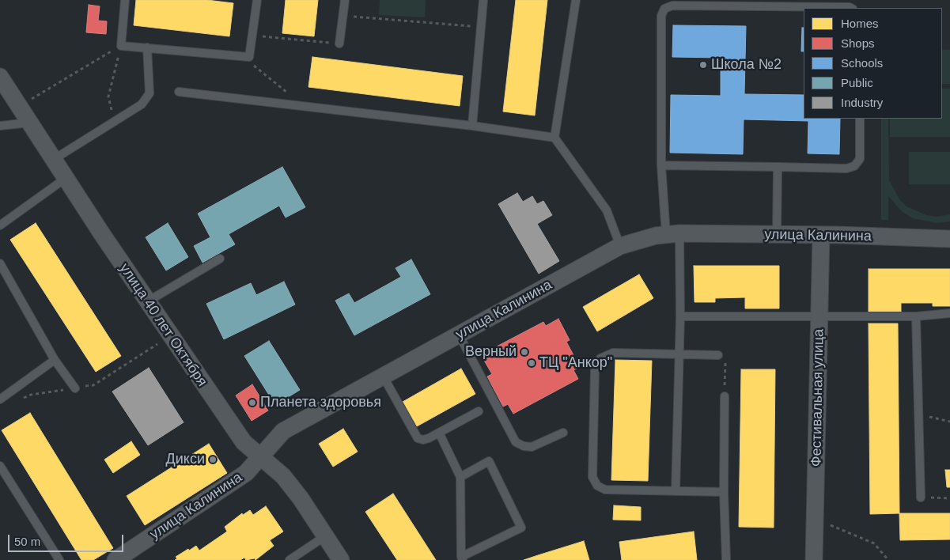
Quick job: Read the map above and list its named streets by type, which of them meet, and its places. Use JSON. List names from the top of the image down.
{
  "streets": {
    "street": ["улица Калинина", "улица 40 лет Октября", "Фестивальная улица"]
  },
  "crossings": [
    ["улица Калинина", "улица 40 лет Октября"],
    ["улица Калинина", "Фестивальная улица"]
  ],
  "places": [
    "Школа №2",
    "Верный",
    "ТЦ \"Анкор\"",
    "Планета здоровья",
    "Дикси"
  ],
  "legend": [
    "Homes",
    "Shops",
    "Schools",
    "Public",
    "Industry"
  ],
  "scale_bar": "50 m"
}
